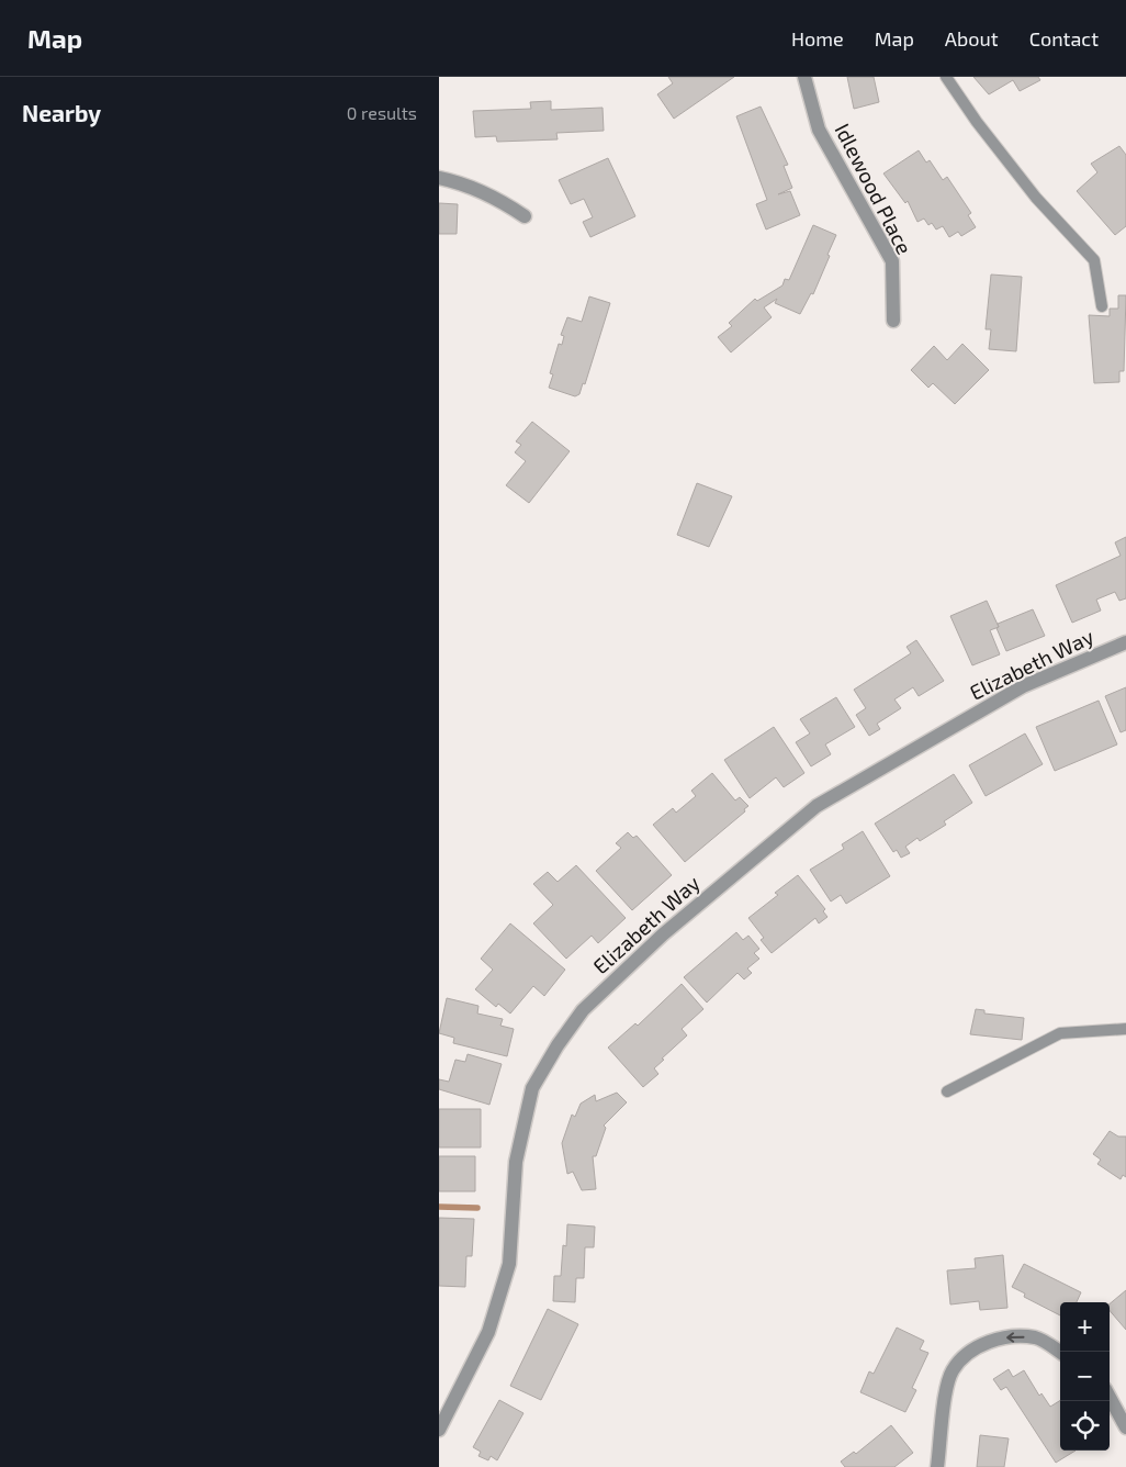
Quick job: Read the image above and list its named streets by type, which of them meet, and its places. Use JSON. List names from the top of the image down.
{
  "streets": {
    "street": ["Idlewood Place", "Elizabeth Way"]
  },
  "page": {
    "header": "Map",
    "nav": [
      "Home",
      "Map",
      "About",
      "Contact"
    ],
    "heading": ["Nearby", "0 results"],
    "map_buttons": ["+", "−"]
  }
}
